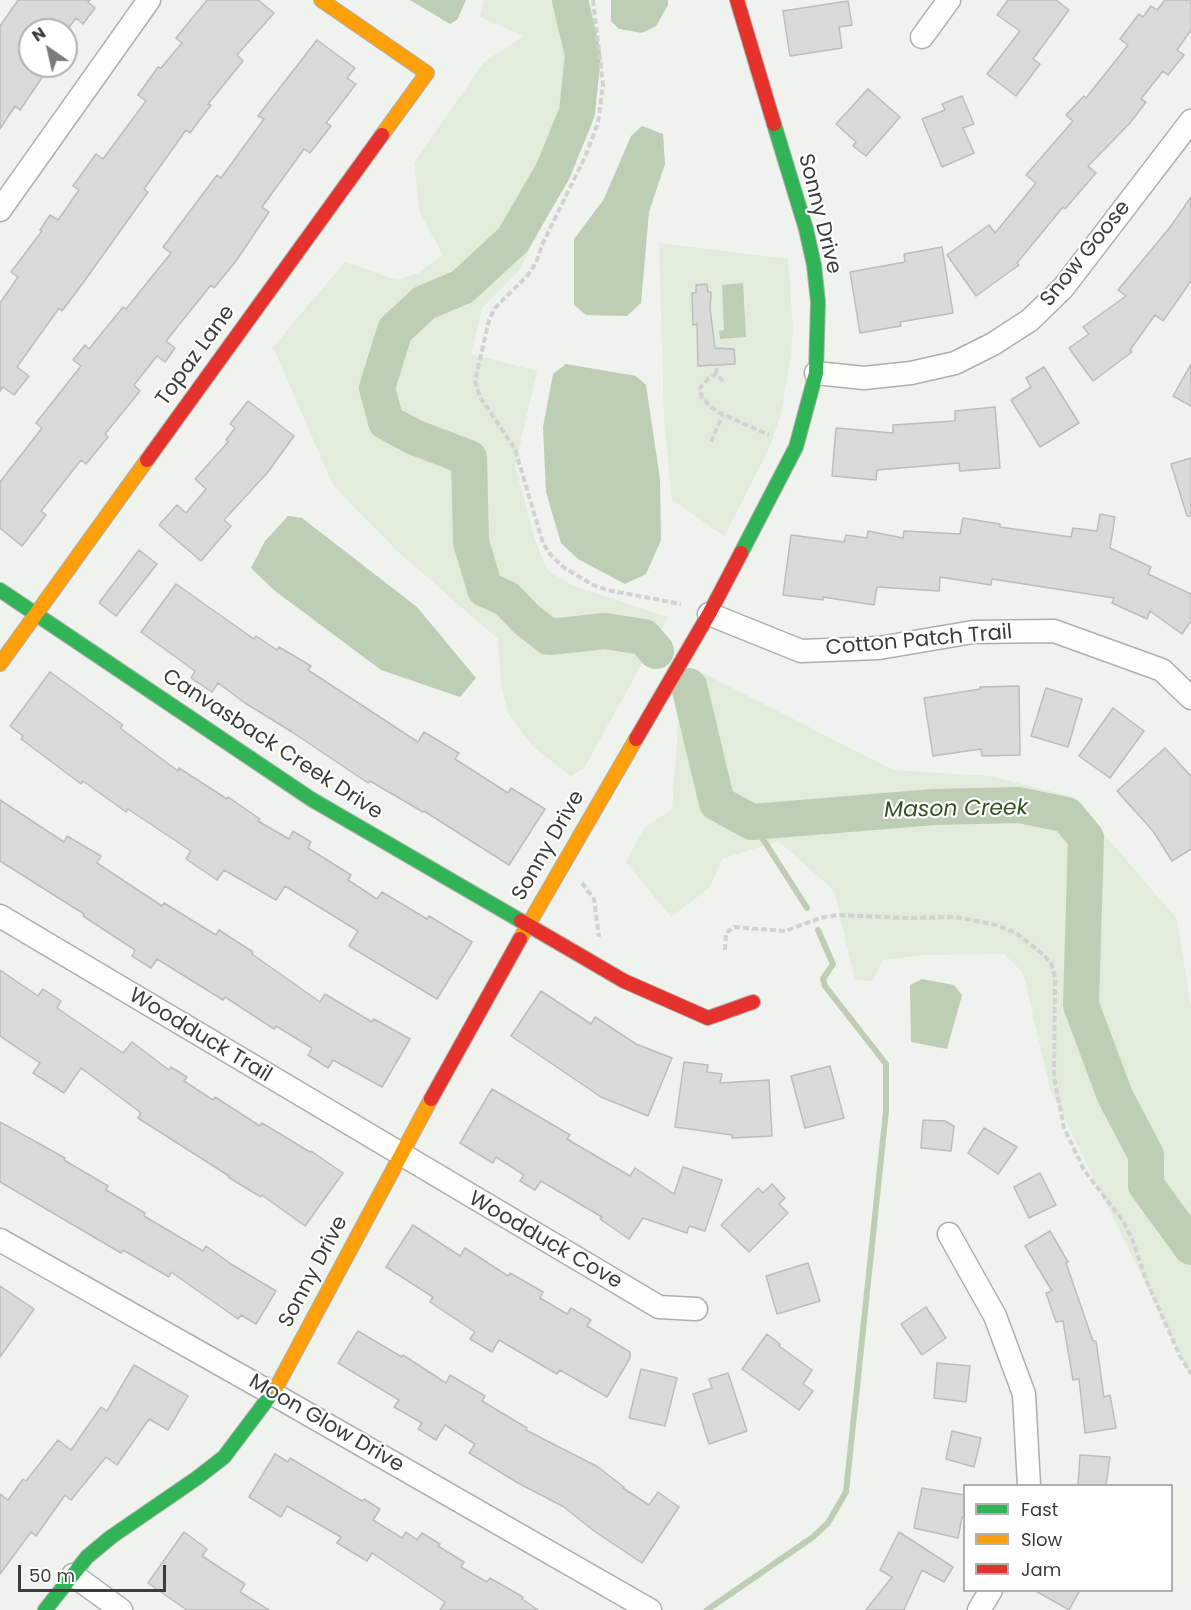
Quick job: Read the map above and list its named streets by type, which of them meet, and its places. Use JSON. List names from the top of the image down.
{
  "streets": {
    "street": [
      "Sonny Drive",
      "Snow Goose",
      "Topaz Lane",
      "Cotton Patch Trail",
      "Canvasback Creek Drive",
      "Woodduck Trail",
      "Woodduck Cove",
      "Moon Glow Drive"
    ]
  },
  "crossings": [
    ["Sonny Drive", "Snow Goose"],
    ["Sonny Drive", "Cotton Patch Trail"],
    ["Sonny Drive", "Canvasback Creek Drive"],
    ["Sonny Drive", "Woodduck Trail"],
    ["Sonny Drive", "Woodduck Cove"],
    ["Sonny Drive", "Moon Glow Drive"],
    ["Topaz Lane", "Canvasback Creek Drive"],
    ["Woodduck Trail", "Woodduck Cove"]
  ],
  "water": ["Mason Creek"],
  "legend": ["Fast", "Slow", "Jam"],
  "scale_bar": "50 m",
  "north": "top left"
}
